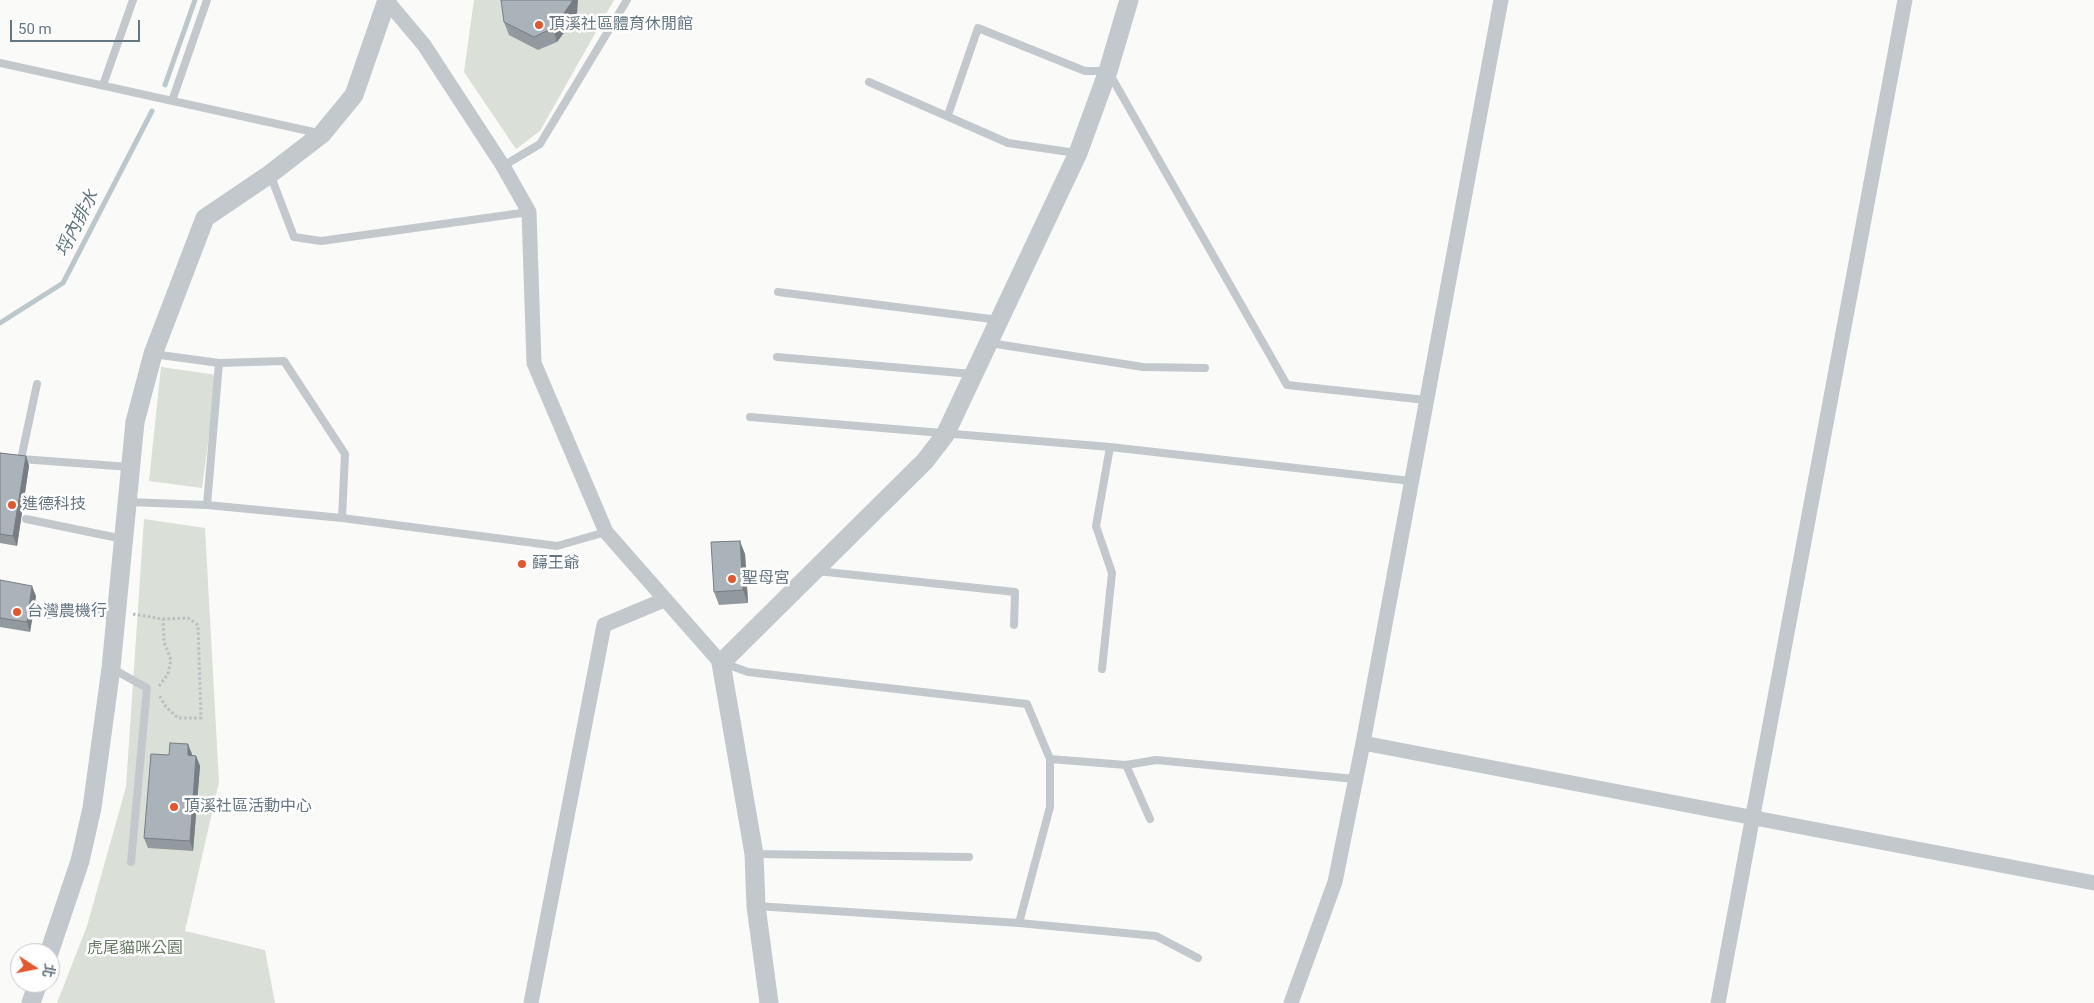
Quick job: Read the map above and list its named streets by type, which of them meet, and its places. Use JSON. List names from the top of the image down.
{
  "water": ["埒內排水"],
  "parks": ["虎尾貓咪公園"],
  "places": [
    "頂溪社區體育休閒館",
    "進德科技",
    "蘬王爺",
    "聖母宮",
    "台灣農機行",
    "頂溪社區活動中心"
  ],
  "scale_bar": "50 m",
  "north": "right"
}
